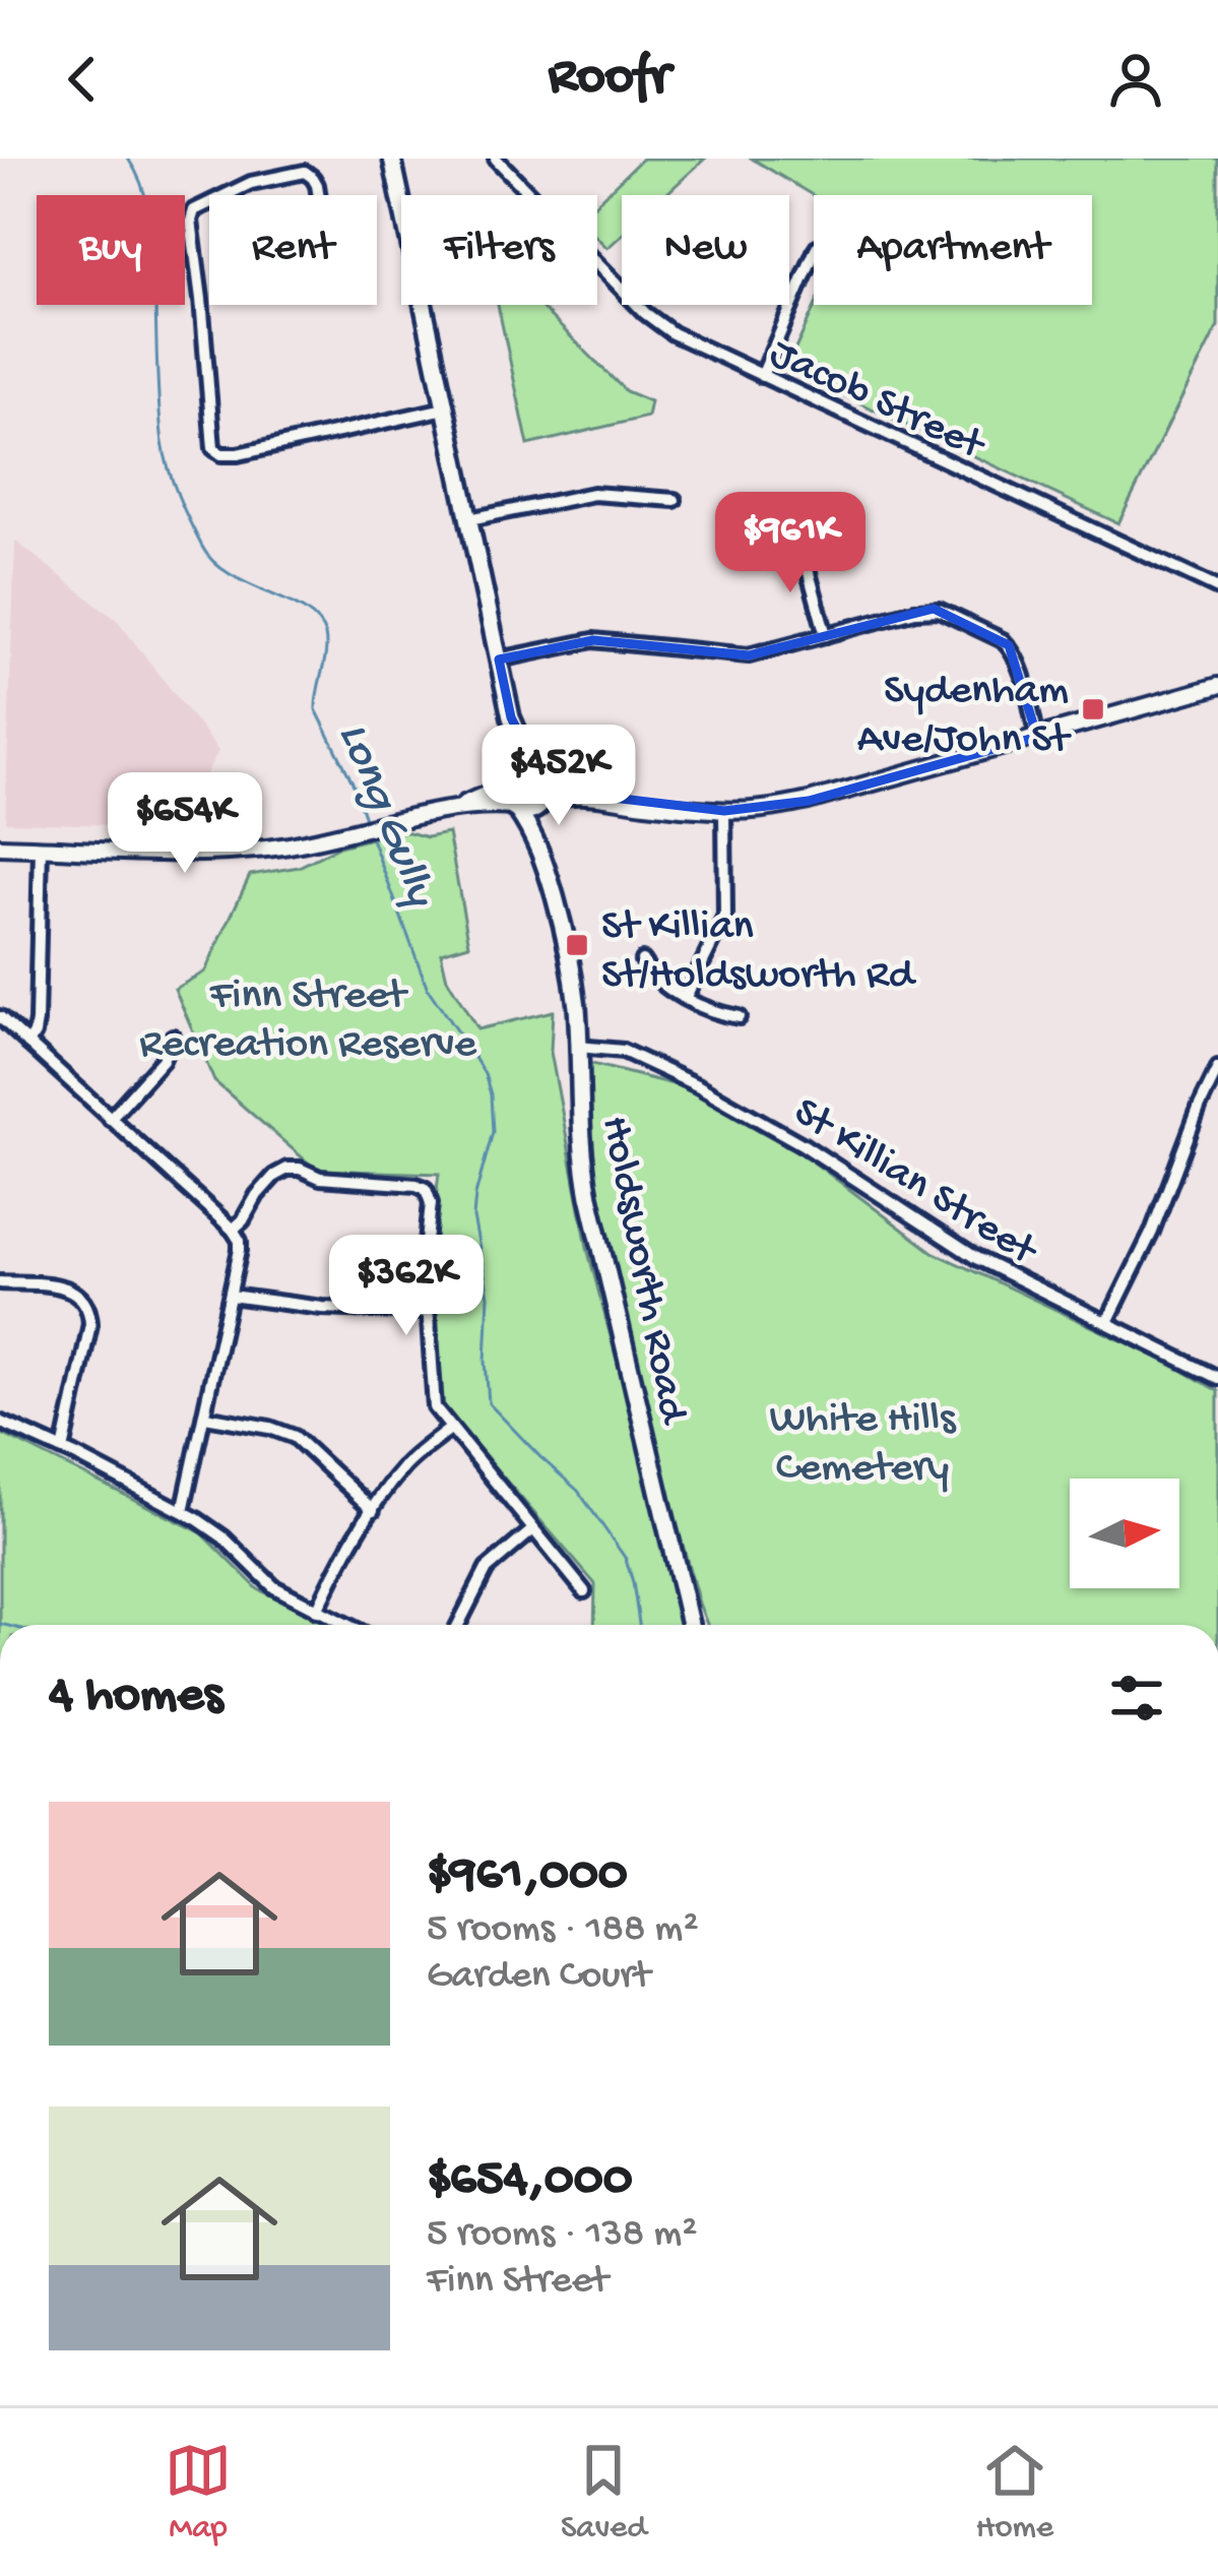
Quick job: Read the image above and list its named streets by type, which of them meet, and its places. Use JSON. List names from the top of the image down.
{
  "streets": {
    "main road": ["Holdsworth Road"],
    "street": ["Jacob Street", "St Killian Street"]
  },
  "crossings": [
    ["St Killian Street", "Holdsworth Road"]
  ],
  "water": ["Long Gully"],
  "parks": ["Finn Street Recreation Reserve", "White Hills Cemetery"],
  "places": {
    "transit": ["Sydenham Ave/John St", "St Killian St/Holdsworth Rd"]
  },
  "north": "right",
  "page": {
    "header": "Roofr",
    "chip": [
      "Buy",
      "Rent",
      "Filters",
      "New",
      "Apartment"
    ],
    "price": [
      "$961K",
      "$452K",
      "$654K",
      "$362K"
    ],
    "heading": "4 homes",
    "list": [
      {
        "name": "$961,000",
        "note": "5 rooms · 188 m² · Garden Court"
      },
      {
        "name": "$654,000",
        "note": "5 rooms · 138 m² · Finn Street"
      }
    ],
    "tabs": ["Map", "Saved", "Home"]
  }
}
